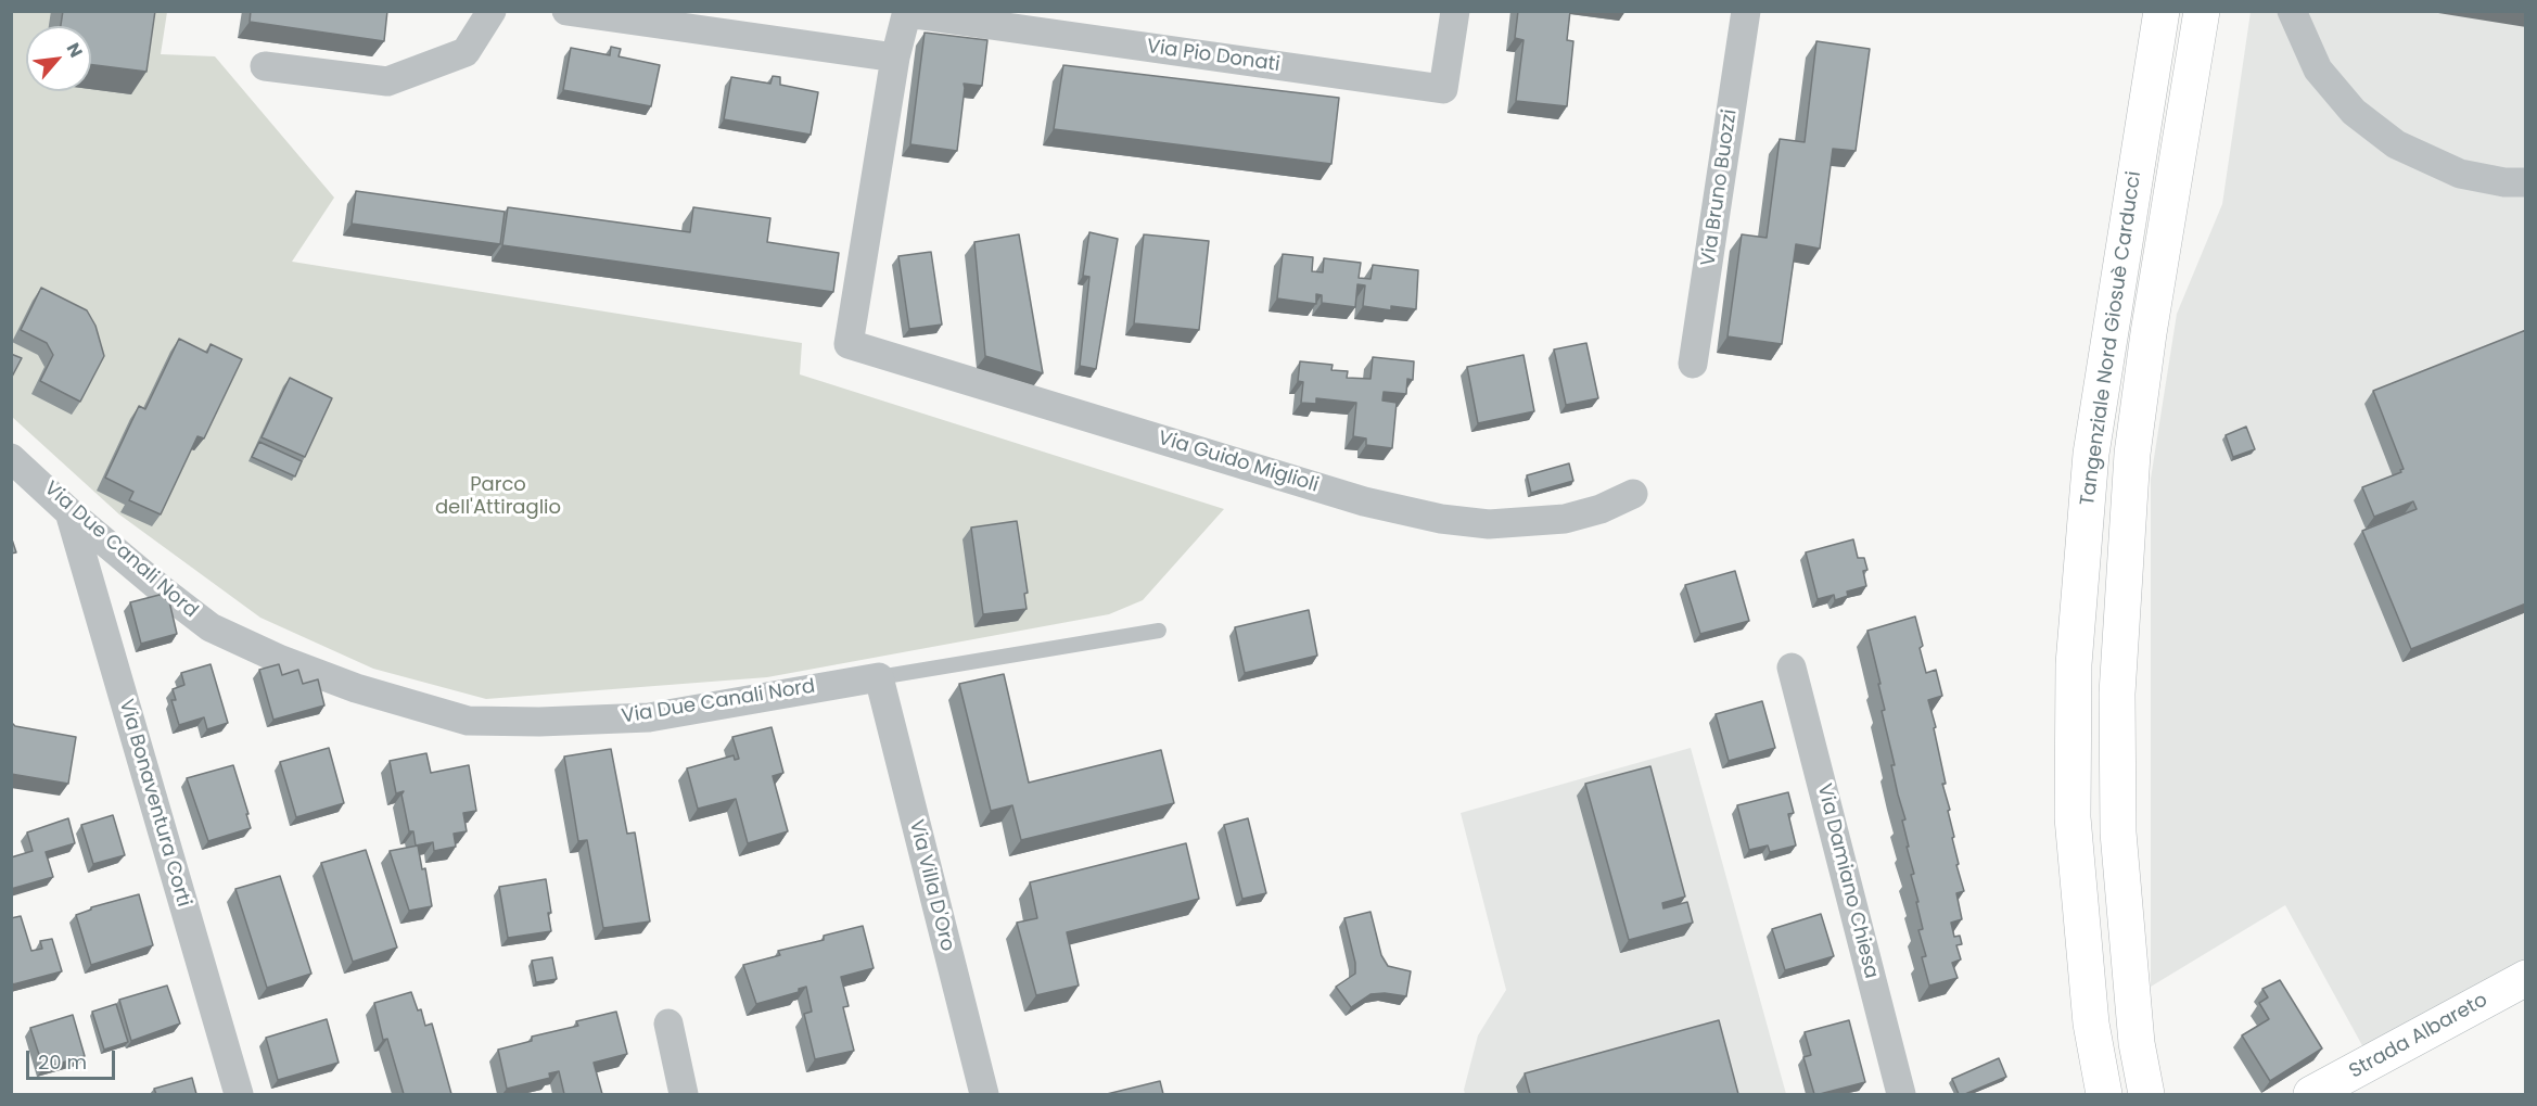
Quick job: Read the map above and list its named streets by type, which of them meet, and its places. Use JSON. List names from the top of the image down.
{
  "streets": {
    "main road": ["Tangenziale Nord Giosuè Carducci", "Strada Albareto"],
    "street": [
      "Via Pio Donati",
      "Via Bruno Buozzi",
      "Via Guido Miglioli",
      "Via Due Canali Nord",
      "Via Bonaventura Corti",
      "Via Damiano Chiesa",
      "Via Villa D'Oro"
    ]
  },
  "crossings": [
    ["Via Pio Donati", "Via Guido Miglioli"],
    ["Via Due Canali Nord", "Via Bonaventura Corti"],
    ["Via Due Canali Nord", "Via Villa D'Oro"]
  ],
  "parks": ["Parco dell'Attiraglio"],
  "scale_bar": "20 m",
  "north": "top right"
}
